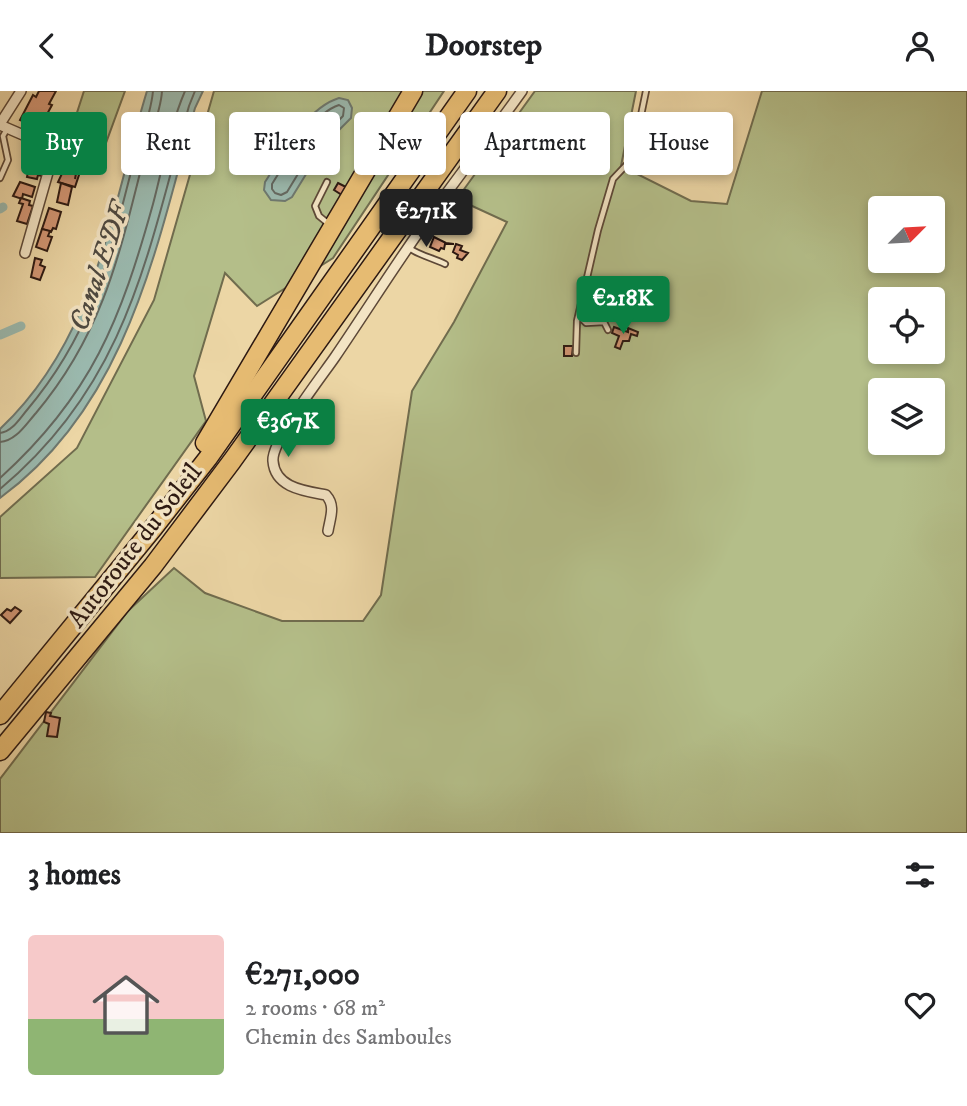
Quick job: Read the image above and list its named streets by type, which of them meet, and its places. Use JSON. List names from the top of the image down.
{
  "streets": {
    "highway": ["Autoroute du Soleil"]
  },
  "water": ["Canal EDF"],
  "north": "top right",
  "page": {
    "header": "Doorstep",
    "chip": [
      "Buy",
      "Rent",
      "Filters",
      "New",
      "Apartment",
      "House"
    ],
    "price": ["€271K", "€218K", "€367K"],
    "heading": "3 homes",
    "list": [
      {
        "name": "€271,000",
        "note": "2 rooms · 68 m² · Chemin des Samboules"
      }
    ]
  }
}
